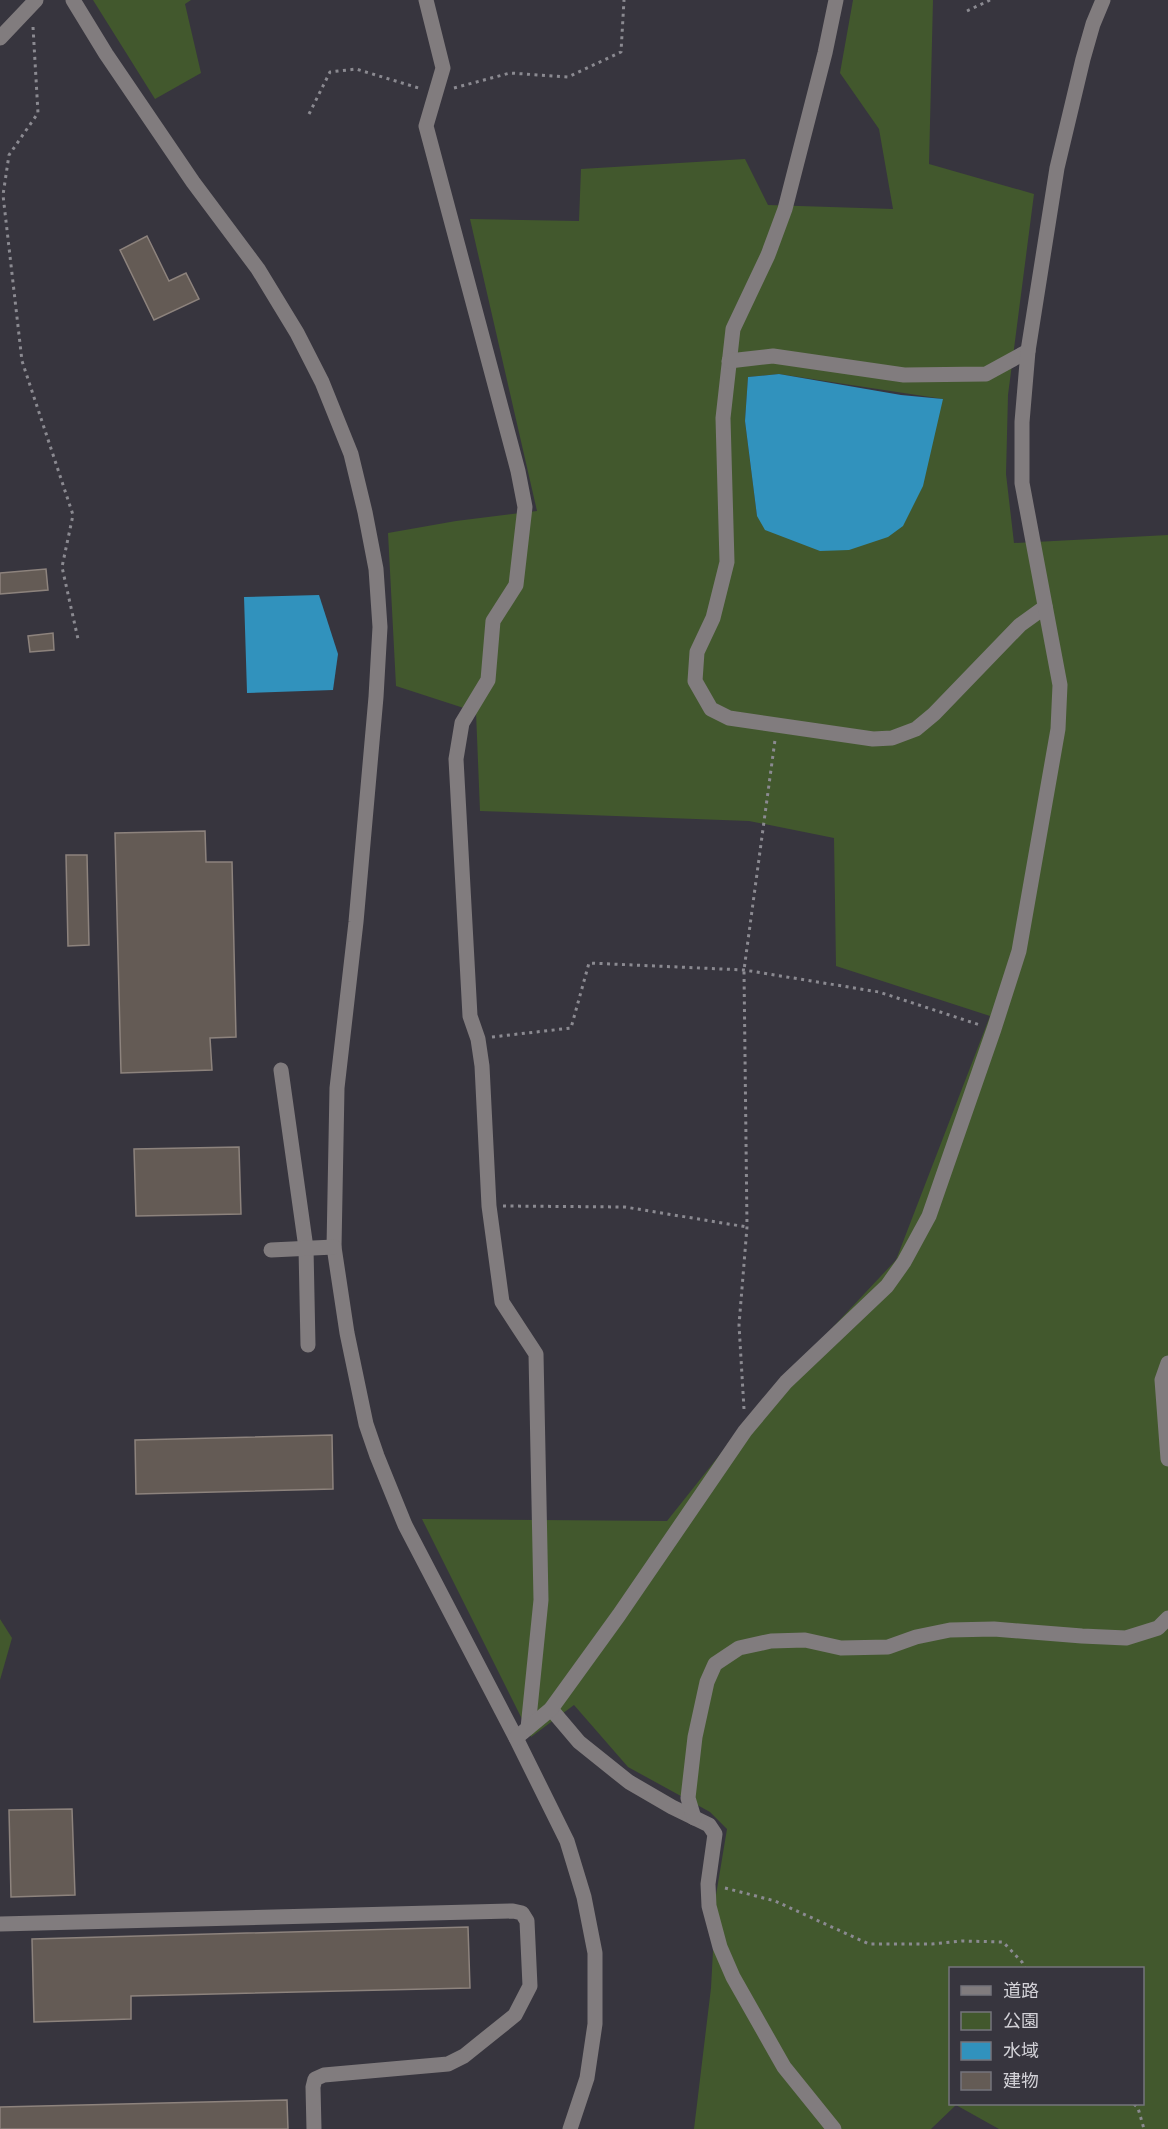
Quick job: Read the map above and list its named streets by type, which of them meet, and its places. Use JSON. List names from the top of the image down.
{
  "legend": [
    "道路",
    "公園",
    "水域",
    "建物"
  ]
}
